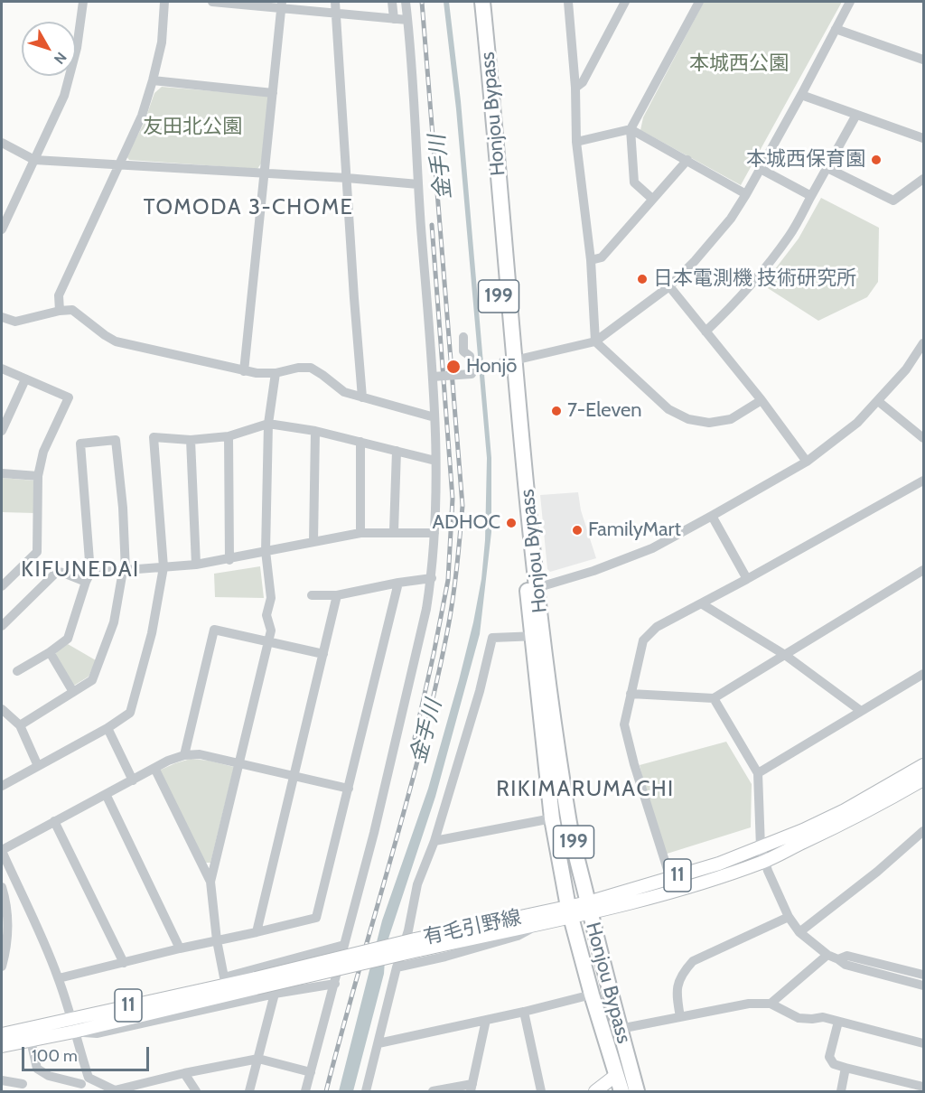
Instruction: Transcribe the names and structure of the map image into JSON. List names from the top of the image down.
{
  "streets": {
    "highway": ["Honjou Bypass", "199"],
    "main road": ["11", "有毛引野線"]
  },
  "crossings": [
    ["Honjou Bypass", "有毛引野線"]
  ],
  "districts": ["TOMODA 3-CHOME", "KIFUNEDAI", "RIKIMARUMACHI"],
  "water": ["金手川"],
  "parks": ["本城西公園", "友田北公園"],
  "places": [
    "本城西保育園",
    "日本電測機 技術研究所",
    "Honjō",
    "7-Eleven",
    "ADHOC",
    "FamilyMart"
  ],
  "scale_bar": "100 m",
  "north": "bottom right"
}
